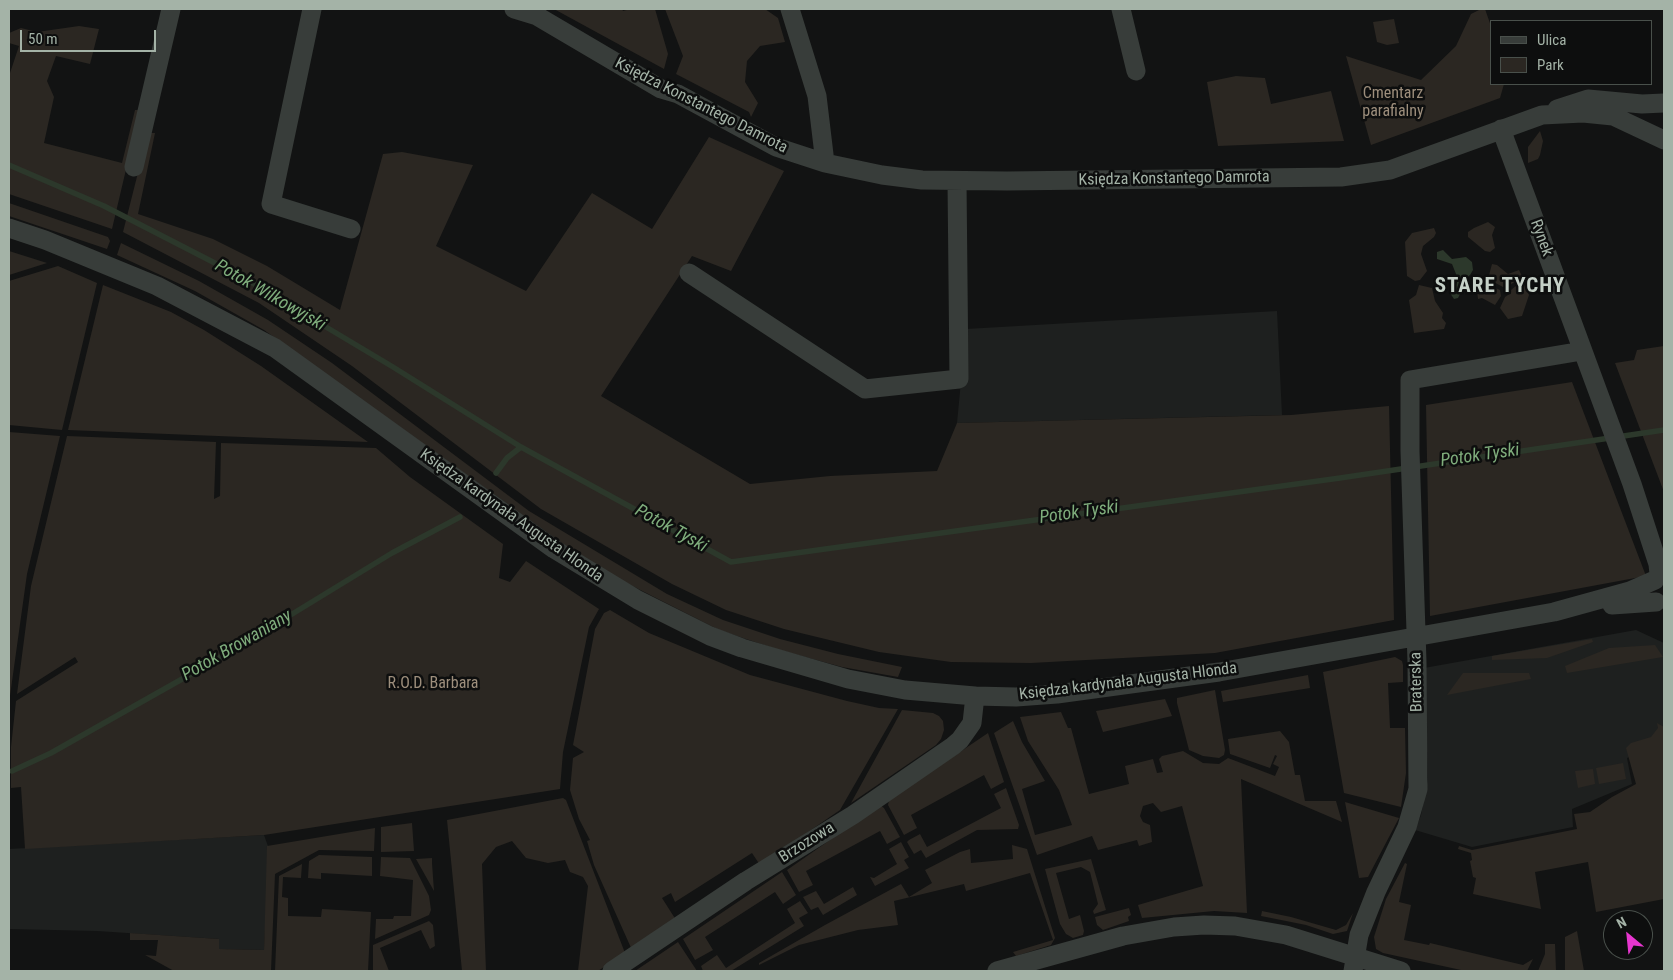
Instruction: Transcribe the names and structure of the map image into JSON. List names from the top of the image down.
{
  "streets": {
    "street": [
      "Księdza Konstantego Damrota",
      "Rynek",
      "Księdza kardynała Augusta Hlonda",
      "Braterska",
      "Brzozowa"
    ]
  },
  "crossings": [
    ["Księdza Konstantego Damrota", "Rynek"],
    ["Rynek", "Braterska"],
    ["Księdza kardynała Augusta Hlonda", "Braterska"],
    ["Księdza kardynała Augusta Hlonda", "Brzozowa"]
  ],
  "districts": ["STARE TYCHY"],
  "water": ["Potok Wilkowyjski", "Potok Tyski", "Potok Browaniany"],
  "parks": ["Cmentarz parafialny", "R.O.D. Barbara"],
  "legend": ["Ulica", "Park"],
  "scale_bar": "50 m",
  "north": "top left"
}
